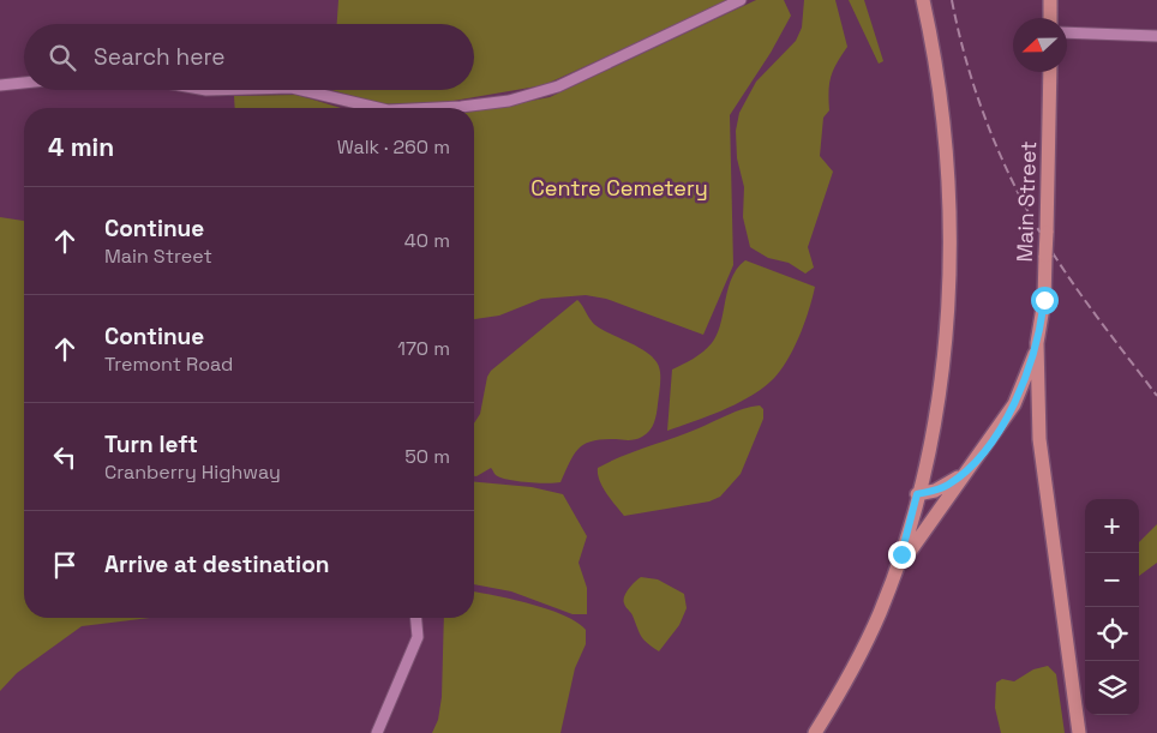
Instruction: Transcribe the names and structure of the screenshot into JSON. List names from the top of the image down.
{
  "streets": {
    "main road": ["Main Street"]
  },
  "parks": ["Centre Cemetery"],
  "north": "left",
  "page": {
    "search": "Search here",
    "heading": ["4 min", "Walk · 260 m"],
    "list": [
      ["Continue", "Main Street", "40 m"],
      ["Continue", "Tremont Road", "170 m"],
      ["Turn left", "Cranberry Highway", "50 m"],
      "Arrive at destination"
    ],
    "map_buttons": ["+", "−"]
  }
}
